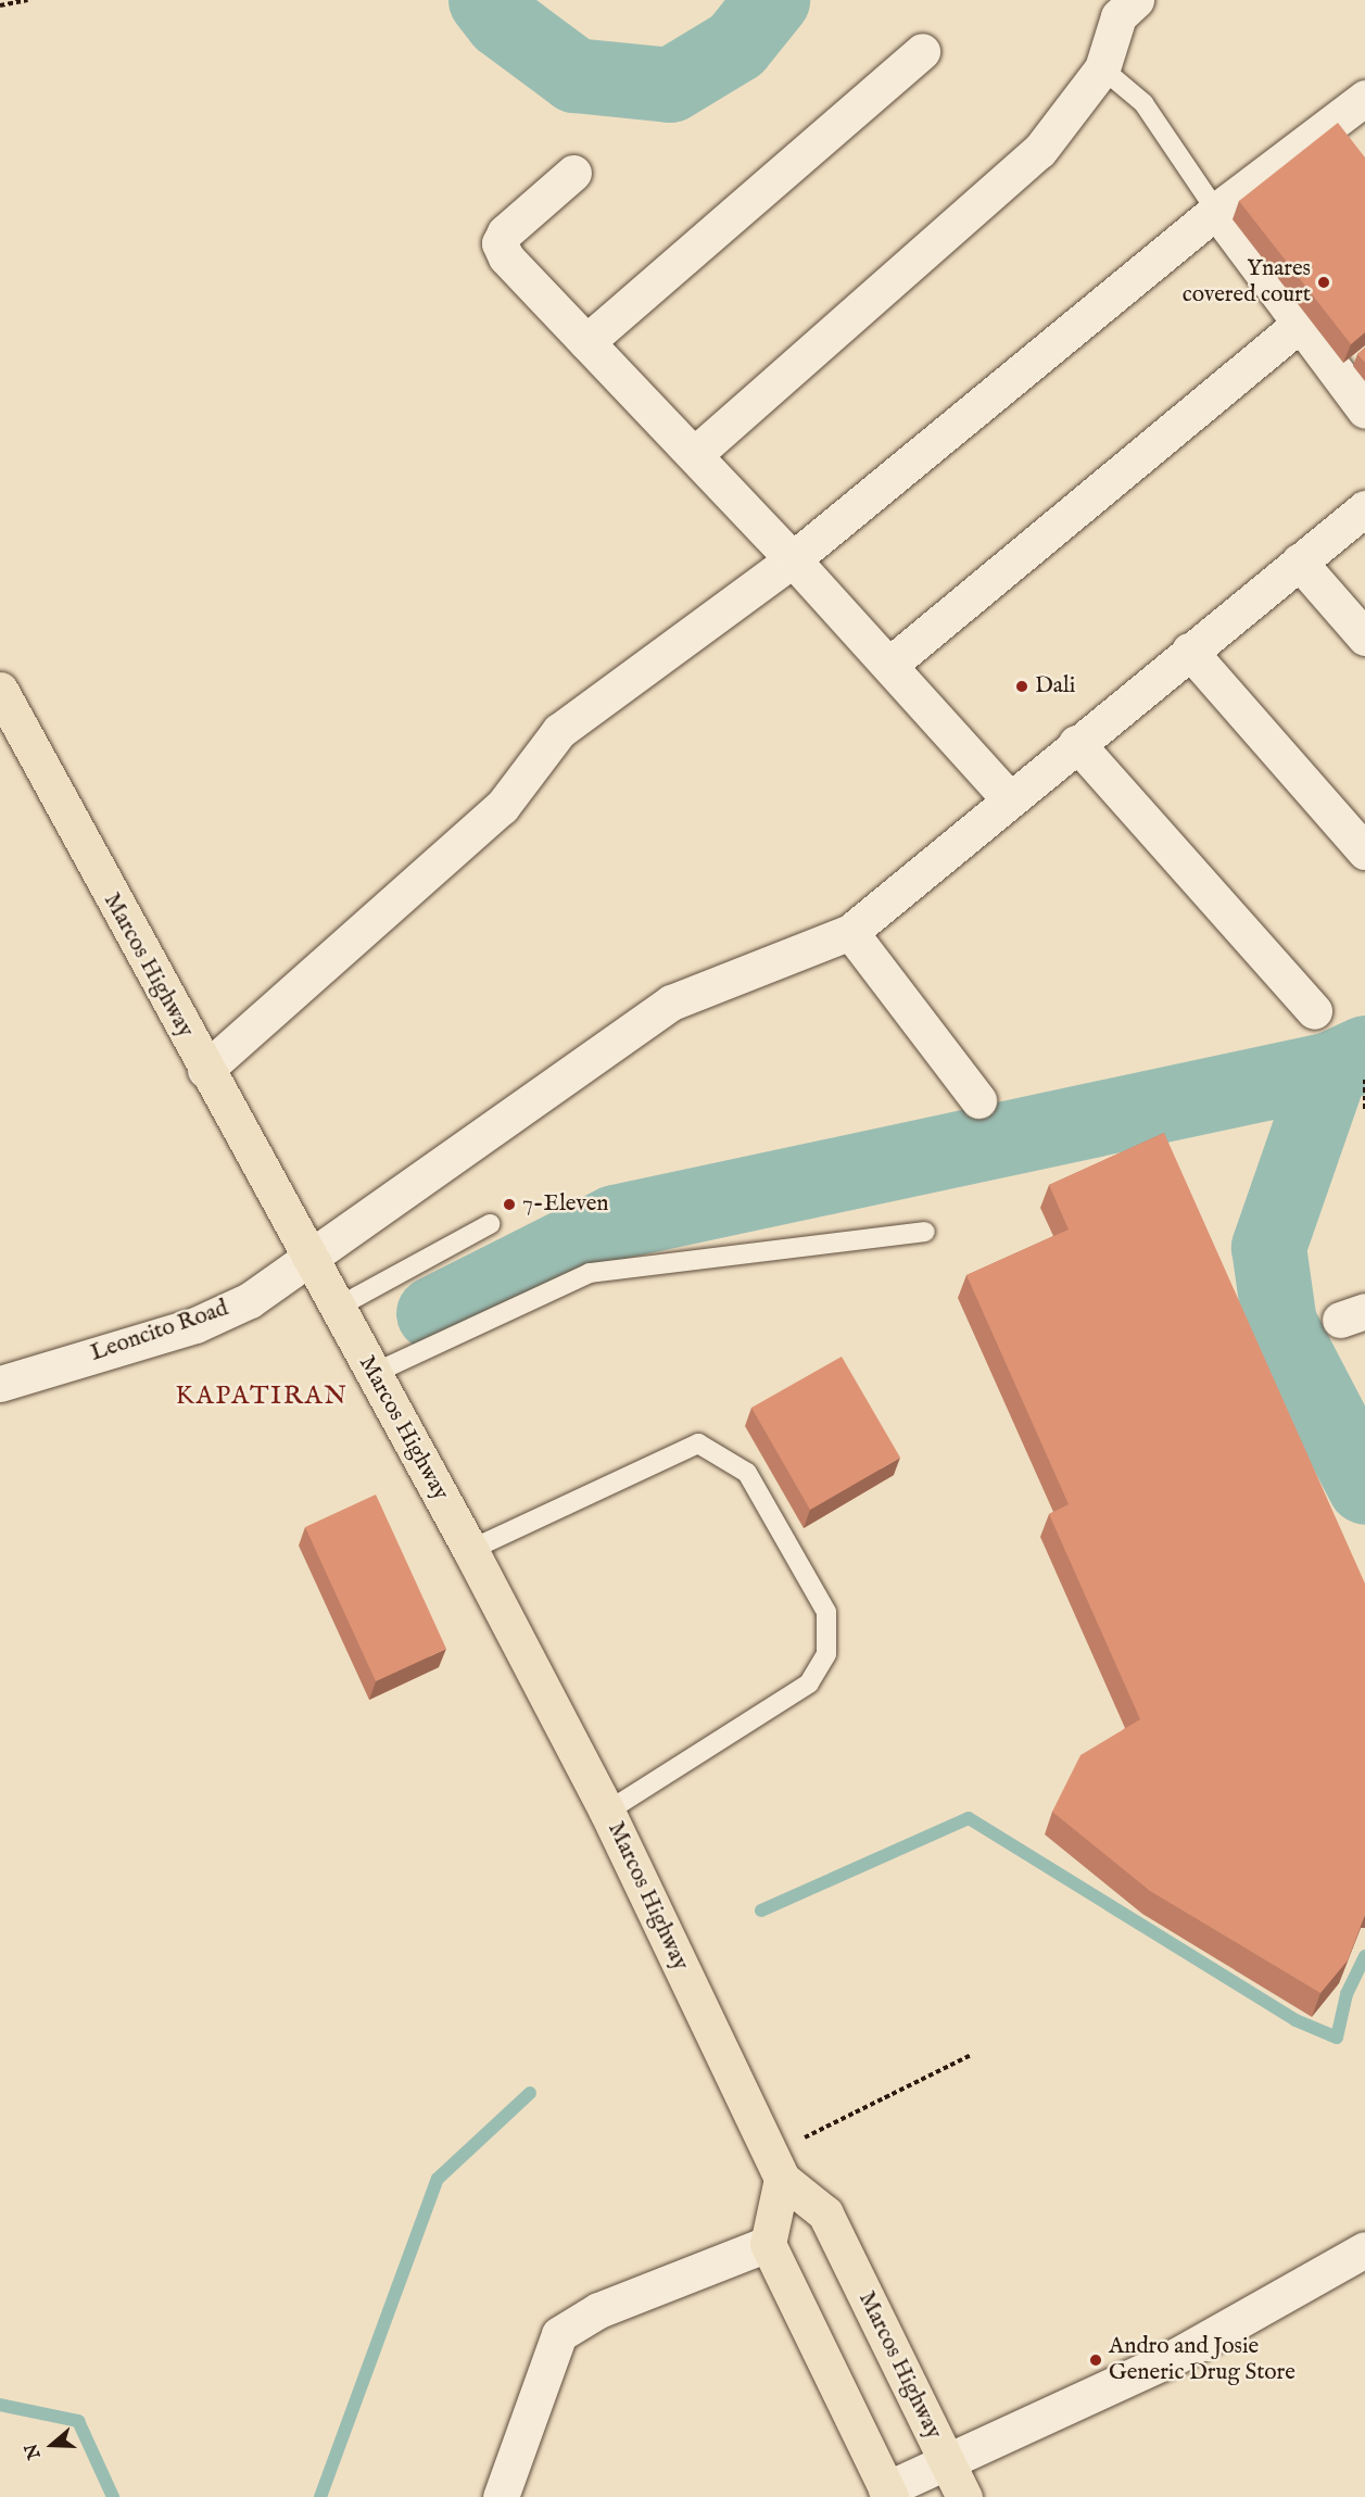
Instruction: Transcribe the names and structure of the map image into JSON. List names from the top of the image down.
{
  "streets": {
    "main road": ["Marcos Highway"],
    "street": ["Leoncito Road"]
  },
  "crossings": [
    ["Marcos Highway", "Leoncito Road"]
  ],
  "districts": ["KAPATIRAN"],
  "places": [
    "Ynares covered court",
    "Dali",
    "7-Eleven",
    "Andro and Josie Generic Drug Store"
  ],
  "north": "left"
}
